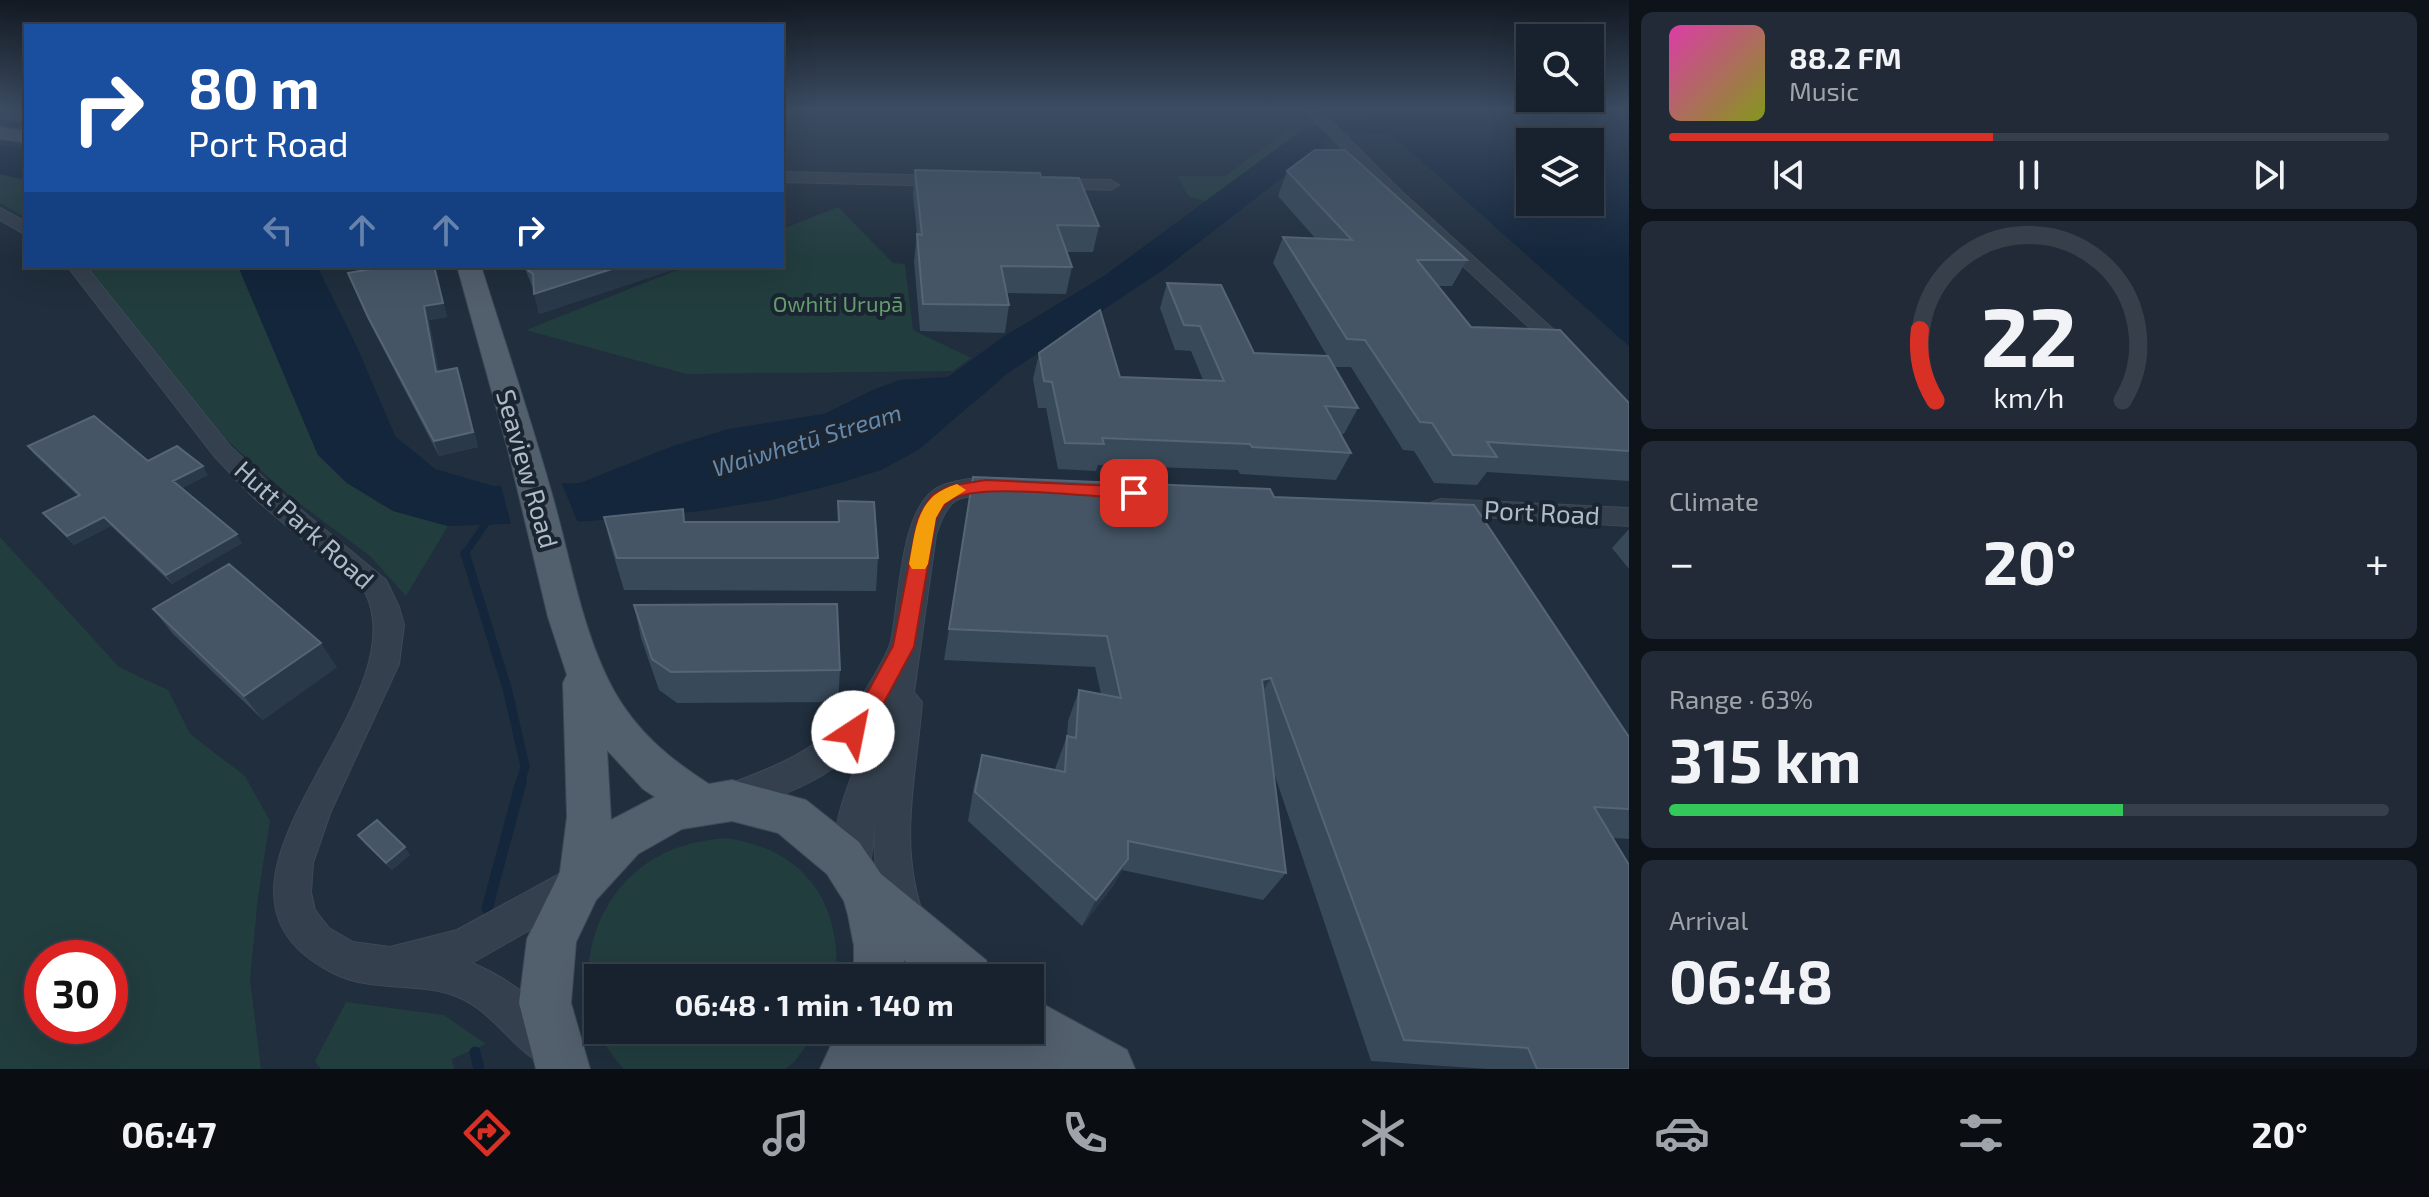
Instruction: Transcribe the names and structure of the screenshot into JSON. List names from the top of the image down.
{
  "streets": {
    "main road": ["Seaview Road"],
    "street": ["Port Road", "Hutt Park Road"]
  },
  "crossings": [
    ["Seaview Road", "Hutt Park Road"]
  ],
  "water": ["Waiwhetū Stream"],
  "parks": ["Owhiti Urupā"],
  "page": {
    "turn": ["80 m", "Port Road"],
    "song": ["88.2 FM", "Music"],
    "tile": [
      "Climate",
      ["Range · 63%", "315 km"],
      ["Arrival", "06:48"]
    ],
    "heat": ["−", "20°", "+"],
    "limit": "30",
    "trip": "06:48 · 1 min · 140 m",
    "tabs": ["06:47", "20°"],
    "gauge": ["22", "km/h"]
  }
}
